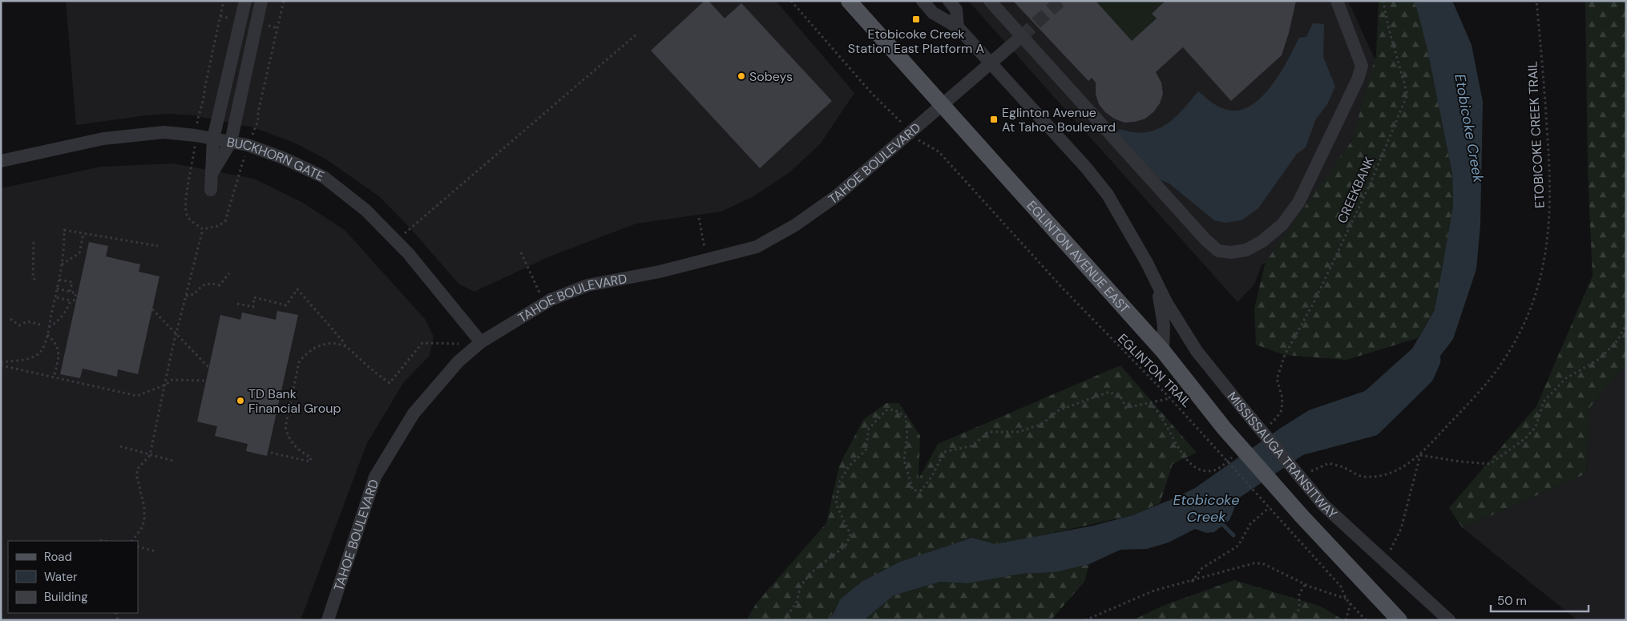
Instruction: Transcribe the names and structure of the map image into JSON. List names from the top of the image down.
{
  "streets": {
    "main road": ["EGLINTON AVENUE EAST"],
    "street": ["BUCKHORN GATE", "TAHOE BOULEVARD", "MISSISSAUGA TRANSITWAY"],
    "path": ["ETOBICOKE CREEK TRAIL", "CREEKBANK", "EGLINTON TRAIL"]
  },
  "crossings": [
    ["BUCKHORN GATE", "TAHOE BOULEVARD"],
    ["TAHOE BOULEVARD", "EGLINTON AVENUE EAST"],
    ["EGLINTON AVENUE EAST", "MISSISSAUGA TRANSITWAY"]
  ],
  "water": ["Etobicoke Creek"],
  "places": {
    "transit": ["Etobicoke Creek Station East Platform A", "Eglinton Avenue At Tahoe Boulevard"],
    "other": ["Sobeys", "TD Bank Financial Group"]
  },
  "legend": ["Road", "Water", "Building"],
  "scale_bar": "50 m"
}
